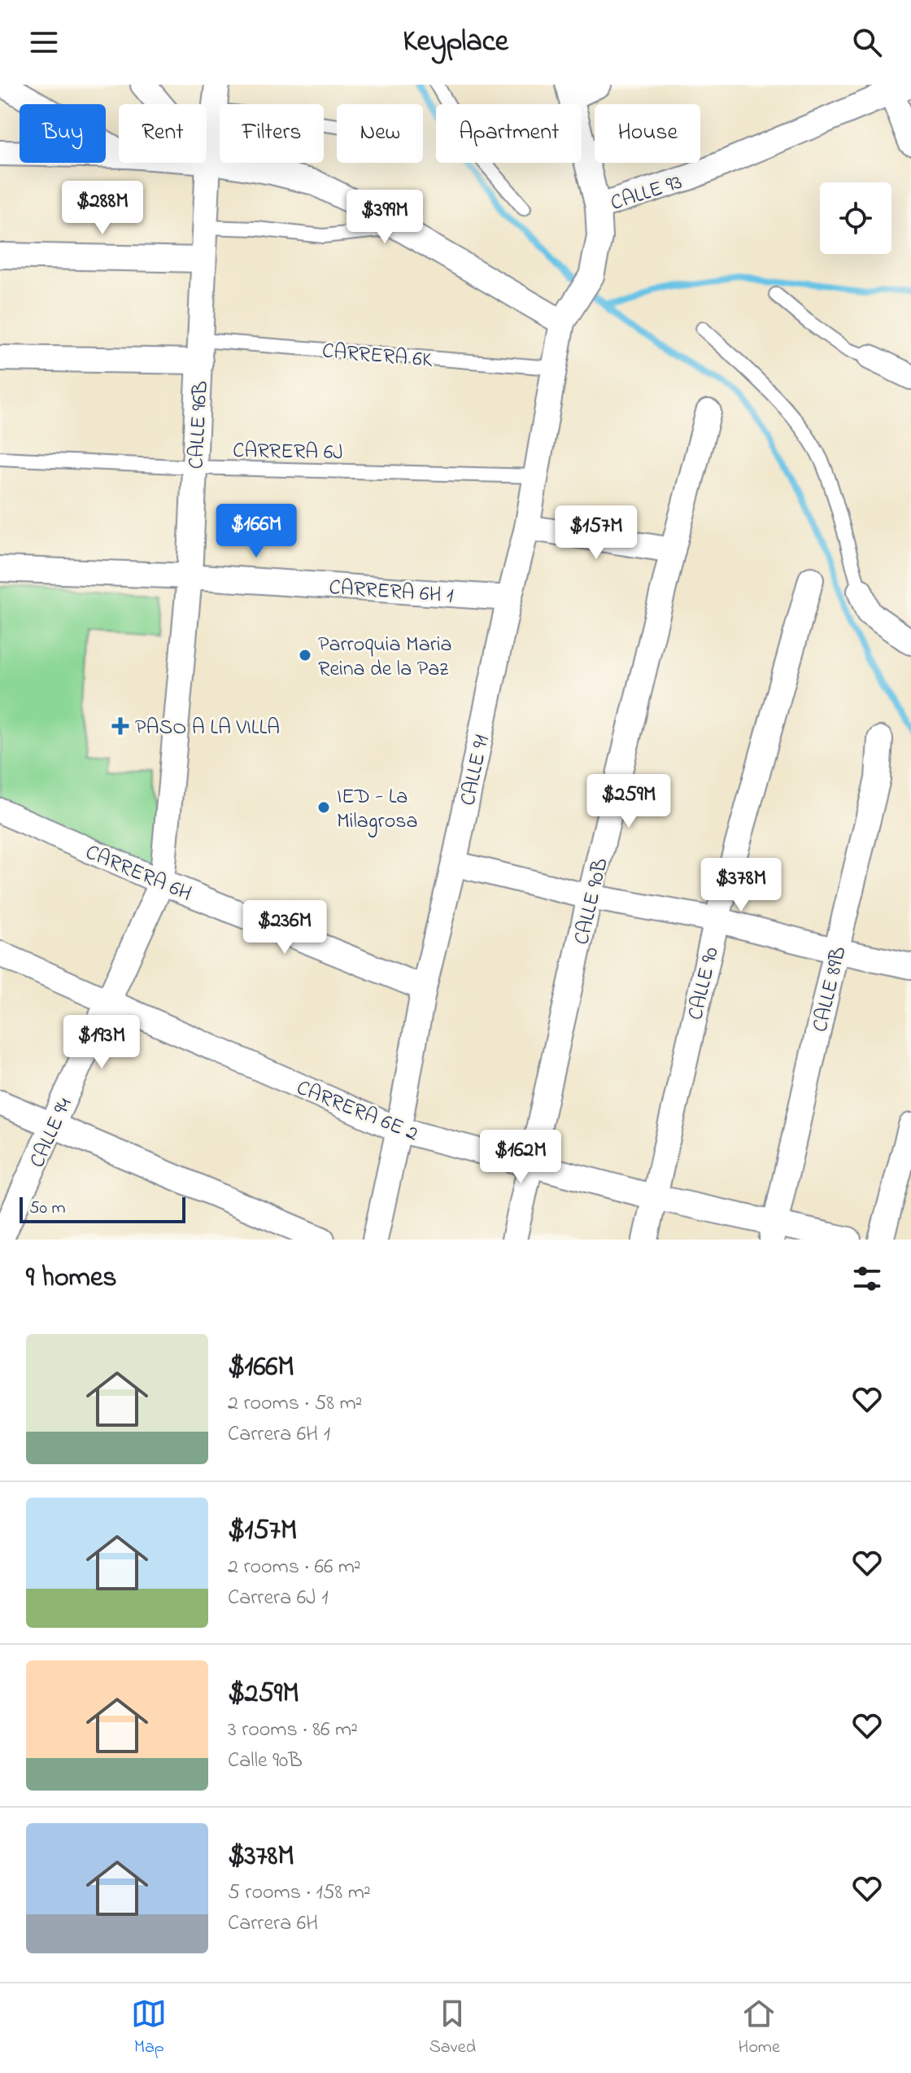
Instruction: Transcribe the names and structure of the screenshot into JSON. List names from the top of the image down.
{
  "streets": {
    "street": [
      "CALLE 93",
      "CARRERA 6K",
      "CALLE 96B",
      "CARRERA 6H 1",
      "CALLE 91",
      "CARRERA 6H",
      "CALLE 90B",
      "CALLE 90",
      "CALLE 89B",
      "CARRERA 6E 2",
      "CALLE 94"
    ],
    "lane": ["CARRERA 6J"]
  },
  "crossings": [
    ["CARRERA 6K", "CALLE 96B"],
    ["CARRERA 6K", "CALLE 91"],
    ["CALLE 96B", "CARRERA 6J"],
    ["CALLE 96B", "CARRERA 6H 1"],
    ["CALLE 96B", "CARRERA 6H"],
    ["CALLE 96B", "CALLE 94"],
    ["CARRERA 6J", "CALLE 91"],
    ["CARRERA 6H 1", "CALLE 91"],
    ["CALLE 91", "CARRERA 6H"],
    ["CALLE 91", "CARRERA 6E 2"],
    ["CARRERA 6H", "CALLE 94"],
    ["CALLE 90B", "CARRERA 6E 2"],
    ["CALLE 90", "CARRERA 6E 2"],
    ["CALLE 89B", "CARRERA 6E 2"],
    ["CARRERA 6E 2", "CALLE 94"]
  ],
  "places": {
    "other": ["Parroquia Maria Reina de la Paz", "IED - La Milagrosa"],
    "health": ["PASO A LA VILLA"]
  },
  "scale_bar": "50 m",
  "page": {
    "header": "Keyplace",
    "chip": [
      "Buy",
      "Rent",
      "Filters",
      "New",
      "Apartment",
      "House"
    ],
    "price": [
      "$288M",
      "$399M",
      "$166M",
      "$157M",
      "$259M",
      "$378M",
      "$236M",
      "$193M",
      "$162M"
    ],
    "scale": "50 m",
    "heading": "9 homes",
    "list": [
      {
        "name": "$166M",
        "note": "2 rooms · 58 m² · Carrera 6H 1"
      },
      {
        "name": "$157M",
        "note": "2 rooms · 66 m² · Carrera 6J 1"
      },
      {
        "name": "$259M",
        "note": "3 rooms · 86 m² · Calle 90B"
      },
      {
        "name": "$378M",
        "note": "5 rooms · 158 m² · Carrera 6H"
      }
    ],
    "tabs": ["Map", "Saved", "Home"]
  }
}
